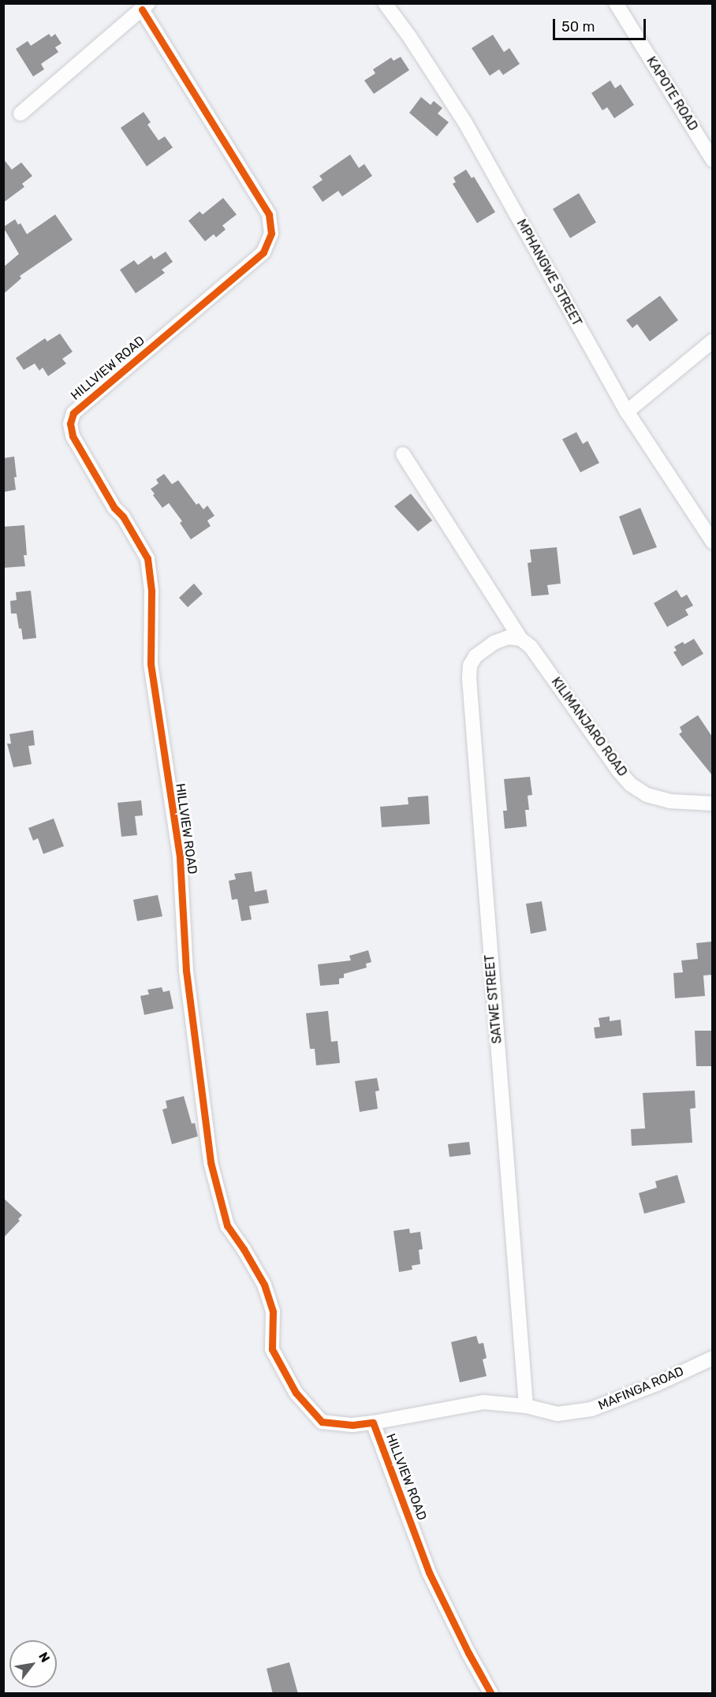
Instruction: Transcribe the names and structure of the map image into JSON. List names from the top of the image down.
{
  "streets": {
    "street": [
      "KAPOTE ROAD",
      "MPHANGWE STREET",
      "HILLVIEW ROAD",
      "KILIMANJARO ROAD",
      "SATWE STREET",
      "MAFINGA ROAD"
    ]
  },
  "crossings": [
    ["HILLVIEW ROAD", "MAFINGA ROAD"],
    ["KILIMANJARO ROAD", "SATWE STREET"],
    ["SATWE STREET", "MAFINGA ROAD"]
  ],
  "scale_bar": "50 m",
  "north": "top right"
}
